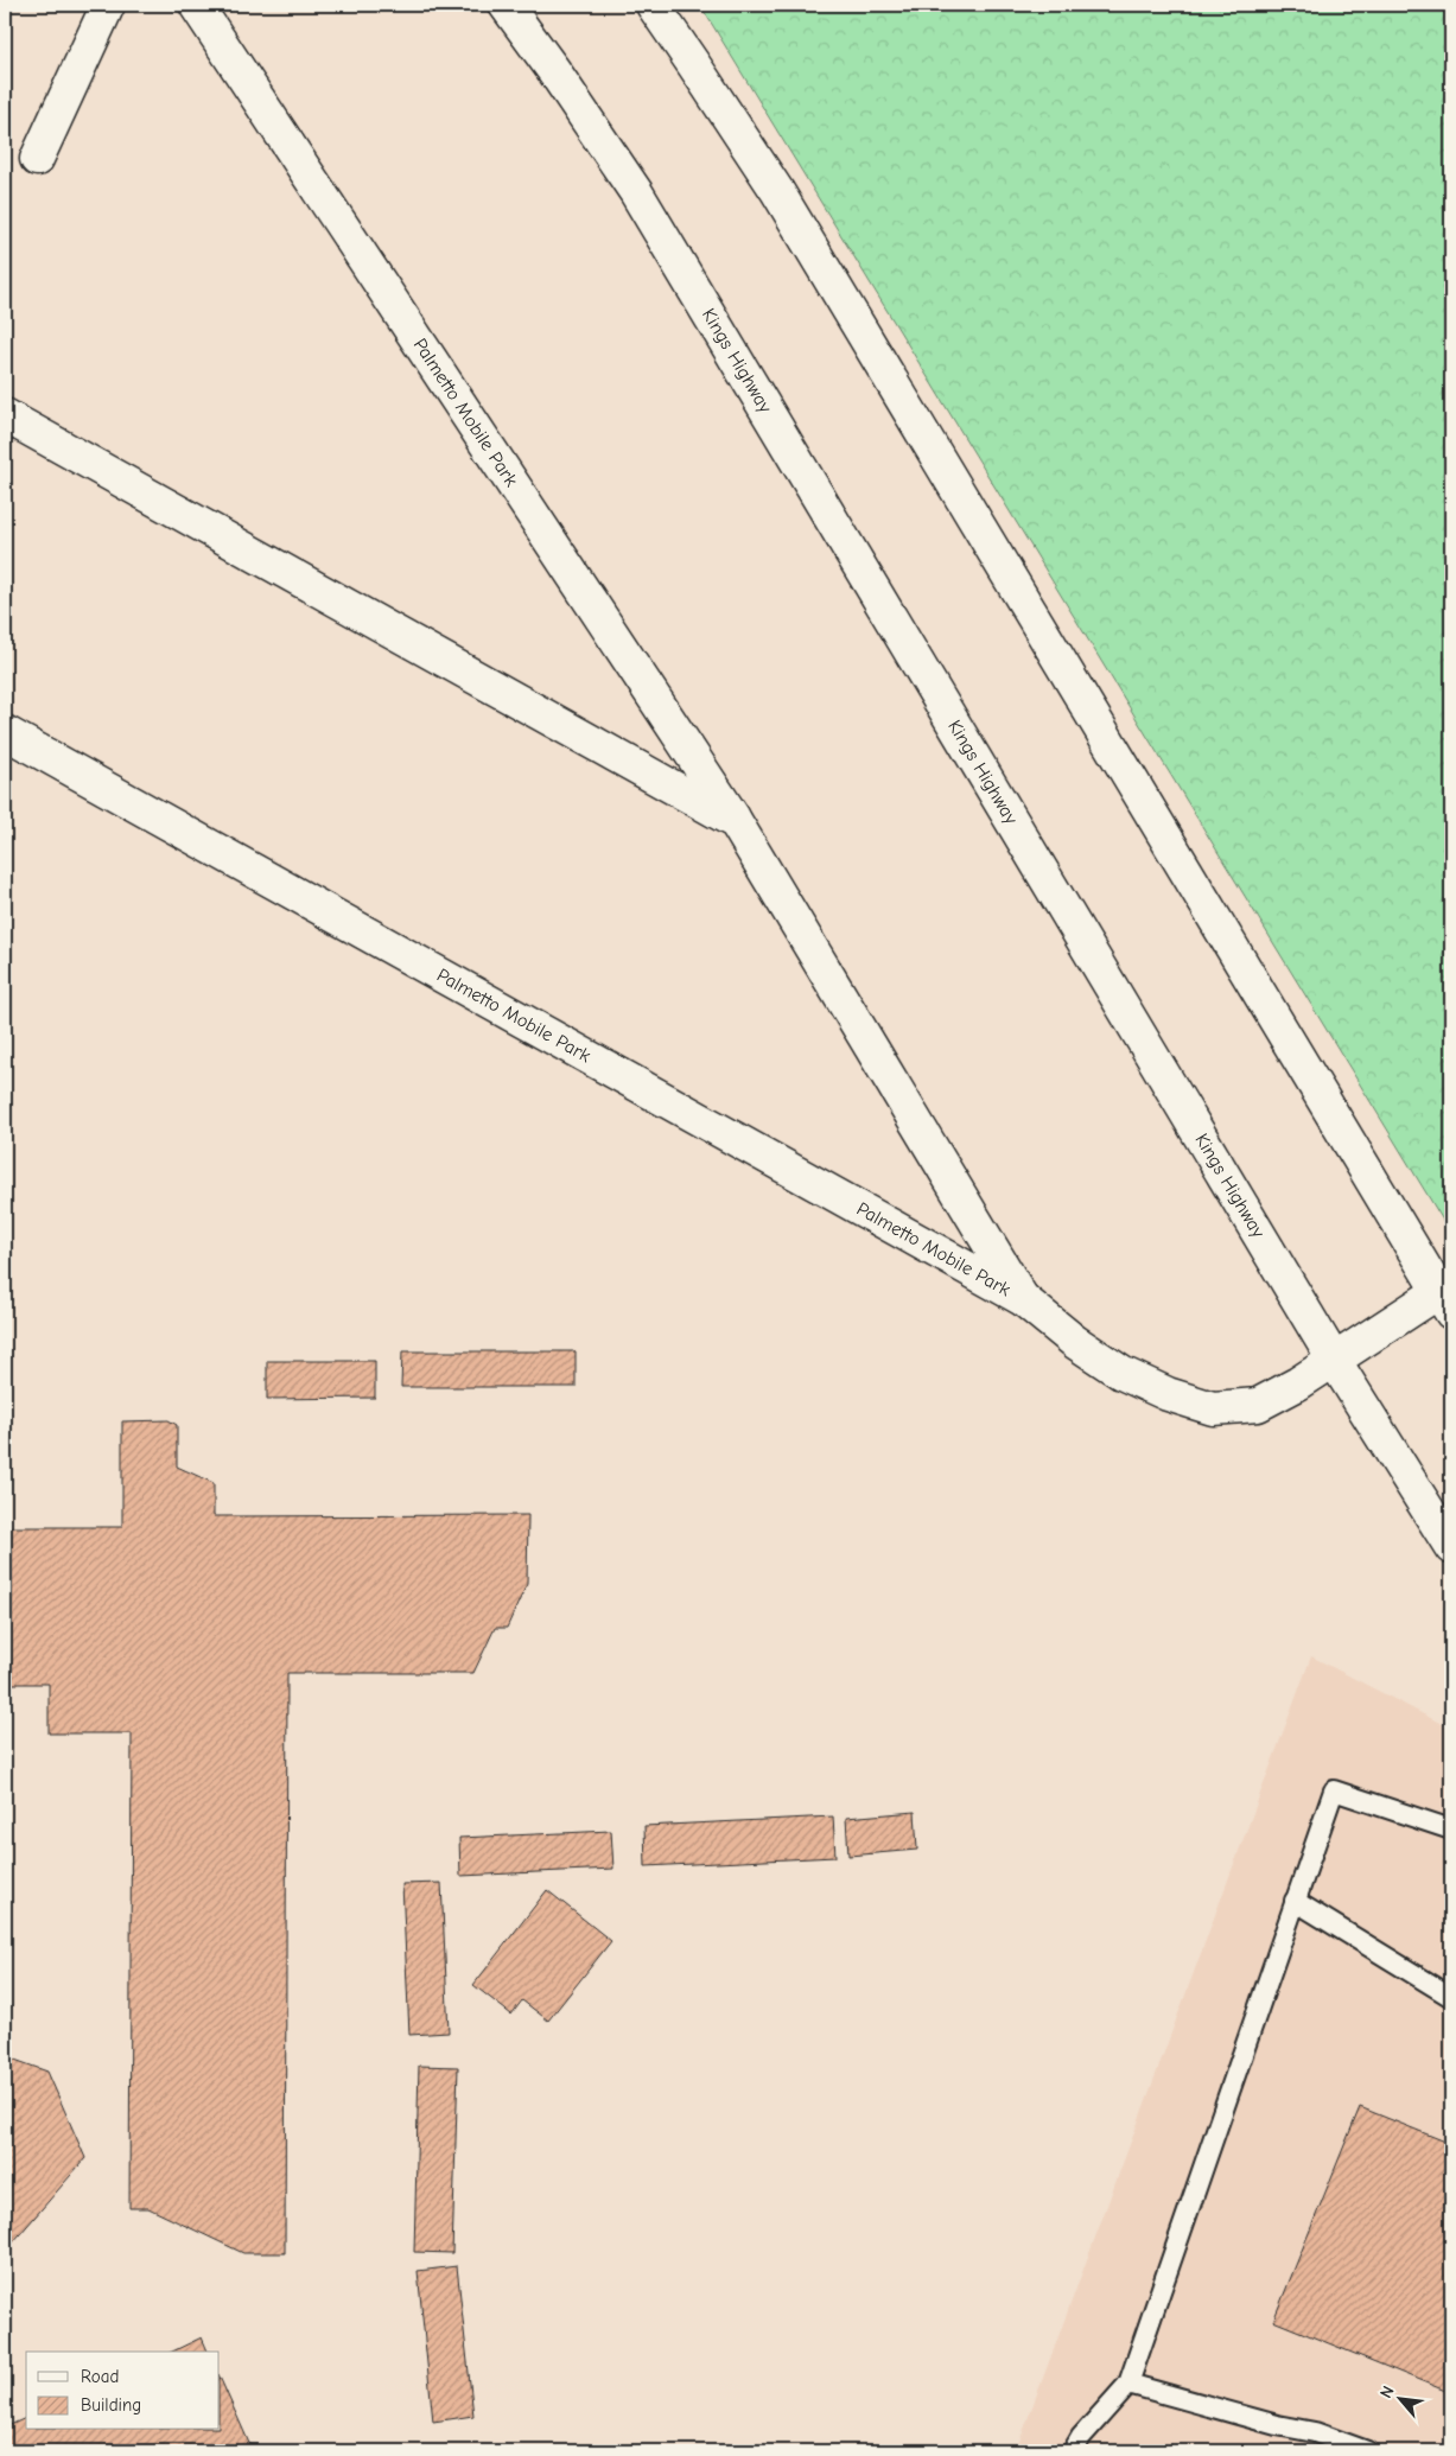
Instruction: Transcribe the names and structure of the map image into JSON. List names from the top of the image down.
{
  "streets": {
    "street": ["Kings Highway", "Palmetto Mobile Park"]
  },
  "crossings": [
    ["Kings Highway", "Palmetto Mobile Park"]
  ],
  "legend": ["Road", "Building"],
  "north": "top left"
}
